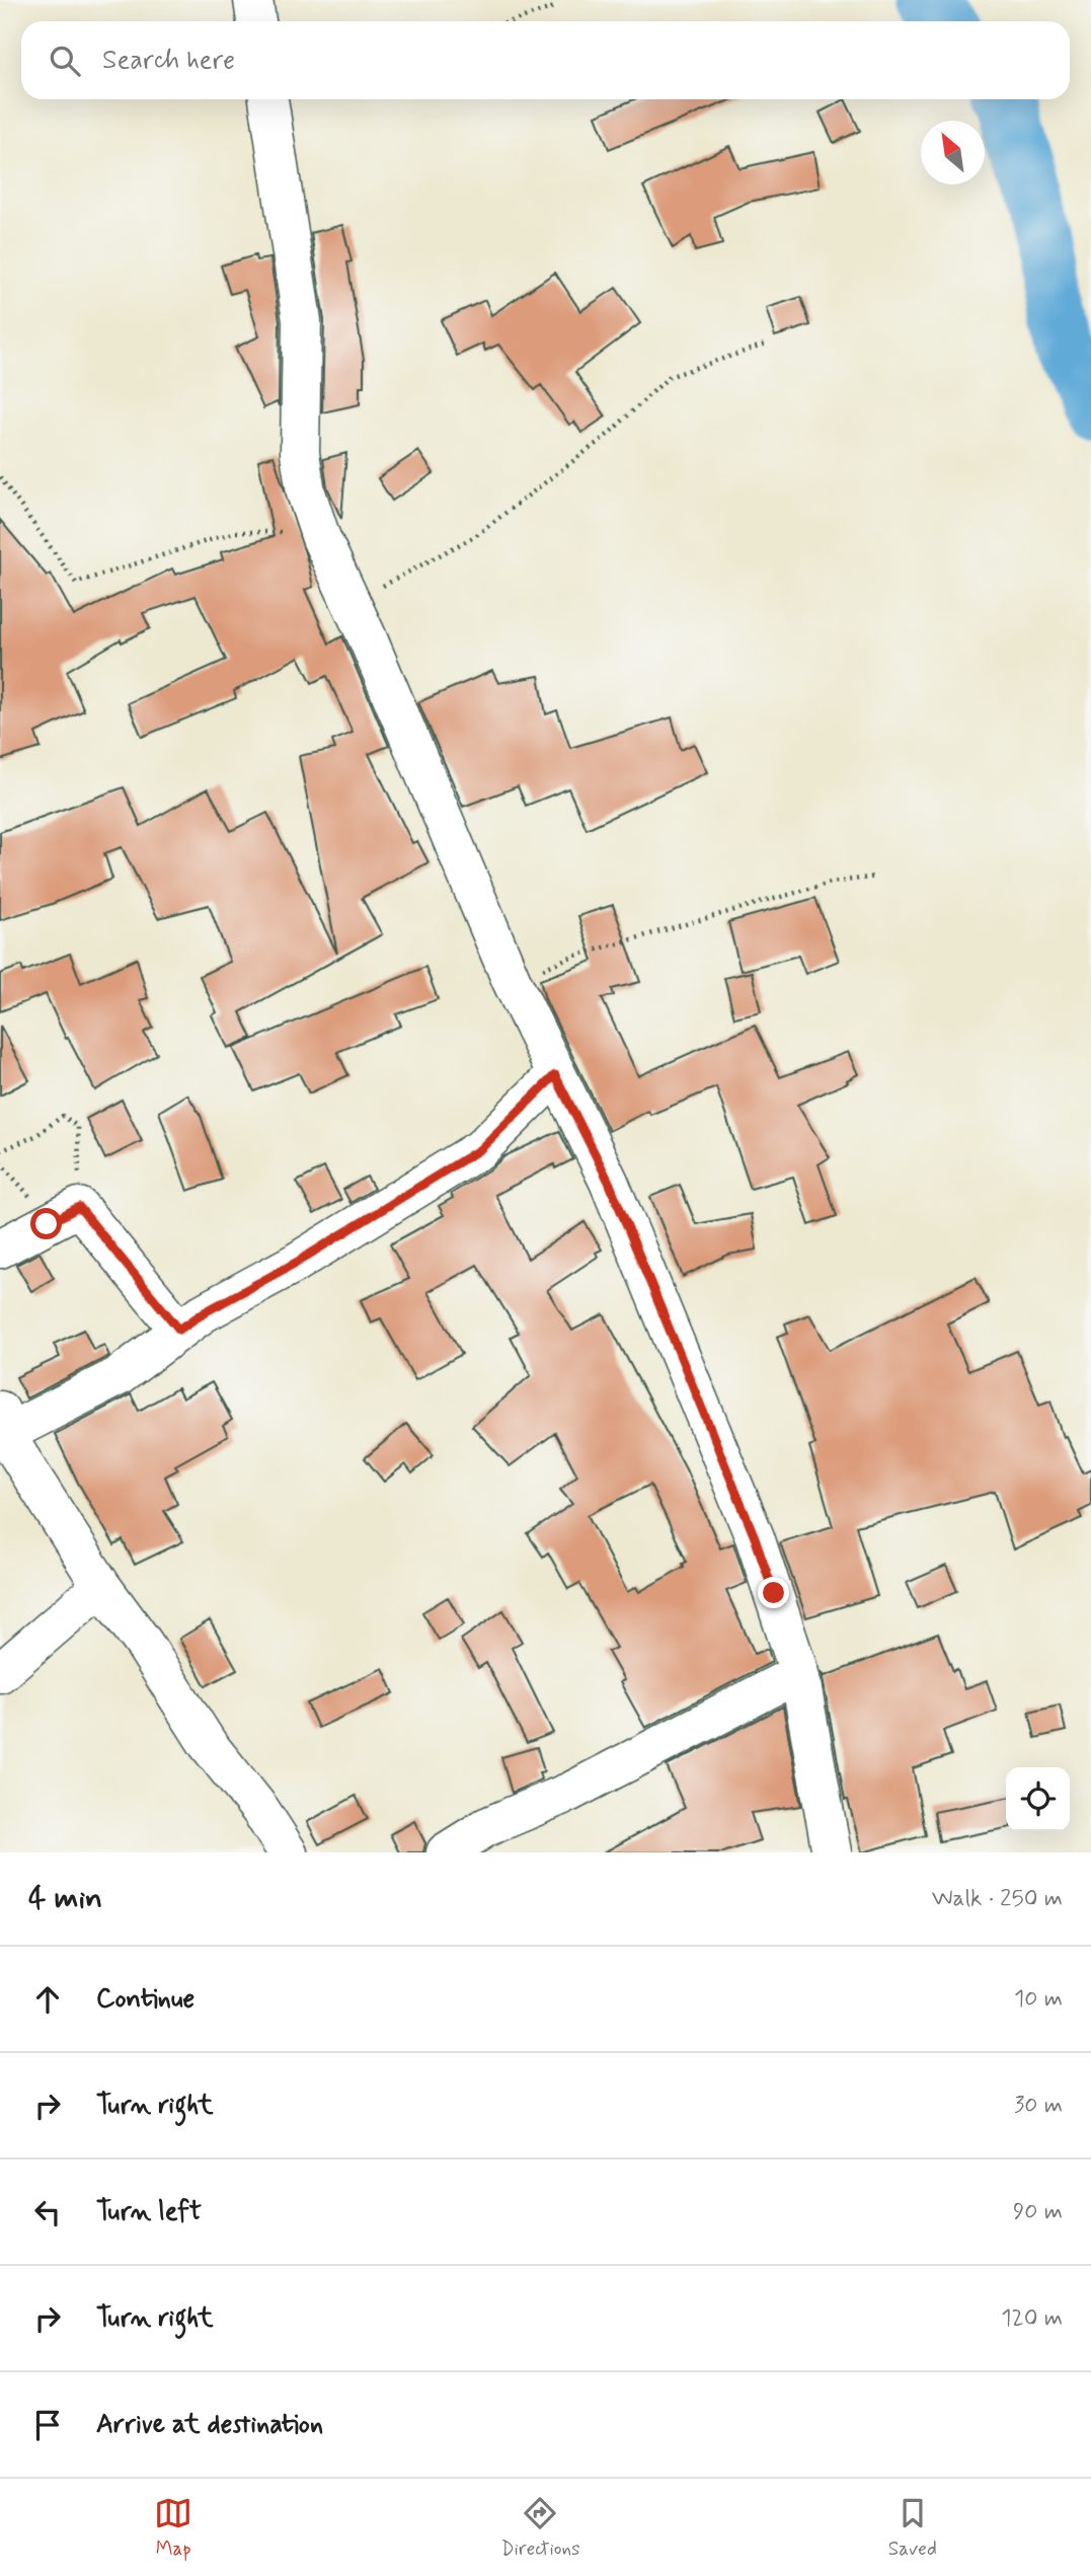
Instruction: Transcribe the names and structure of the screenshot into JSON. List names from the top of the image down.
{
  "north": "top left",
  "page": {
    "search": "Search here",
    "heading": ["4 min", "Walk · 250 m"],
    "list": [
      ["Continue", "10 m"],
      ["Turn right", "30 m"],
      ["Turn left", "90 m"],
      ["Turn right", "120 m"],
      "Arrive at destination"
    ],
    "nav": ["Map", "Directions", "Saved"]
  }
}
